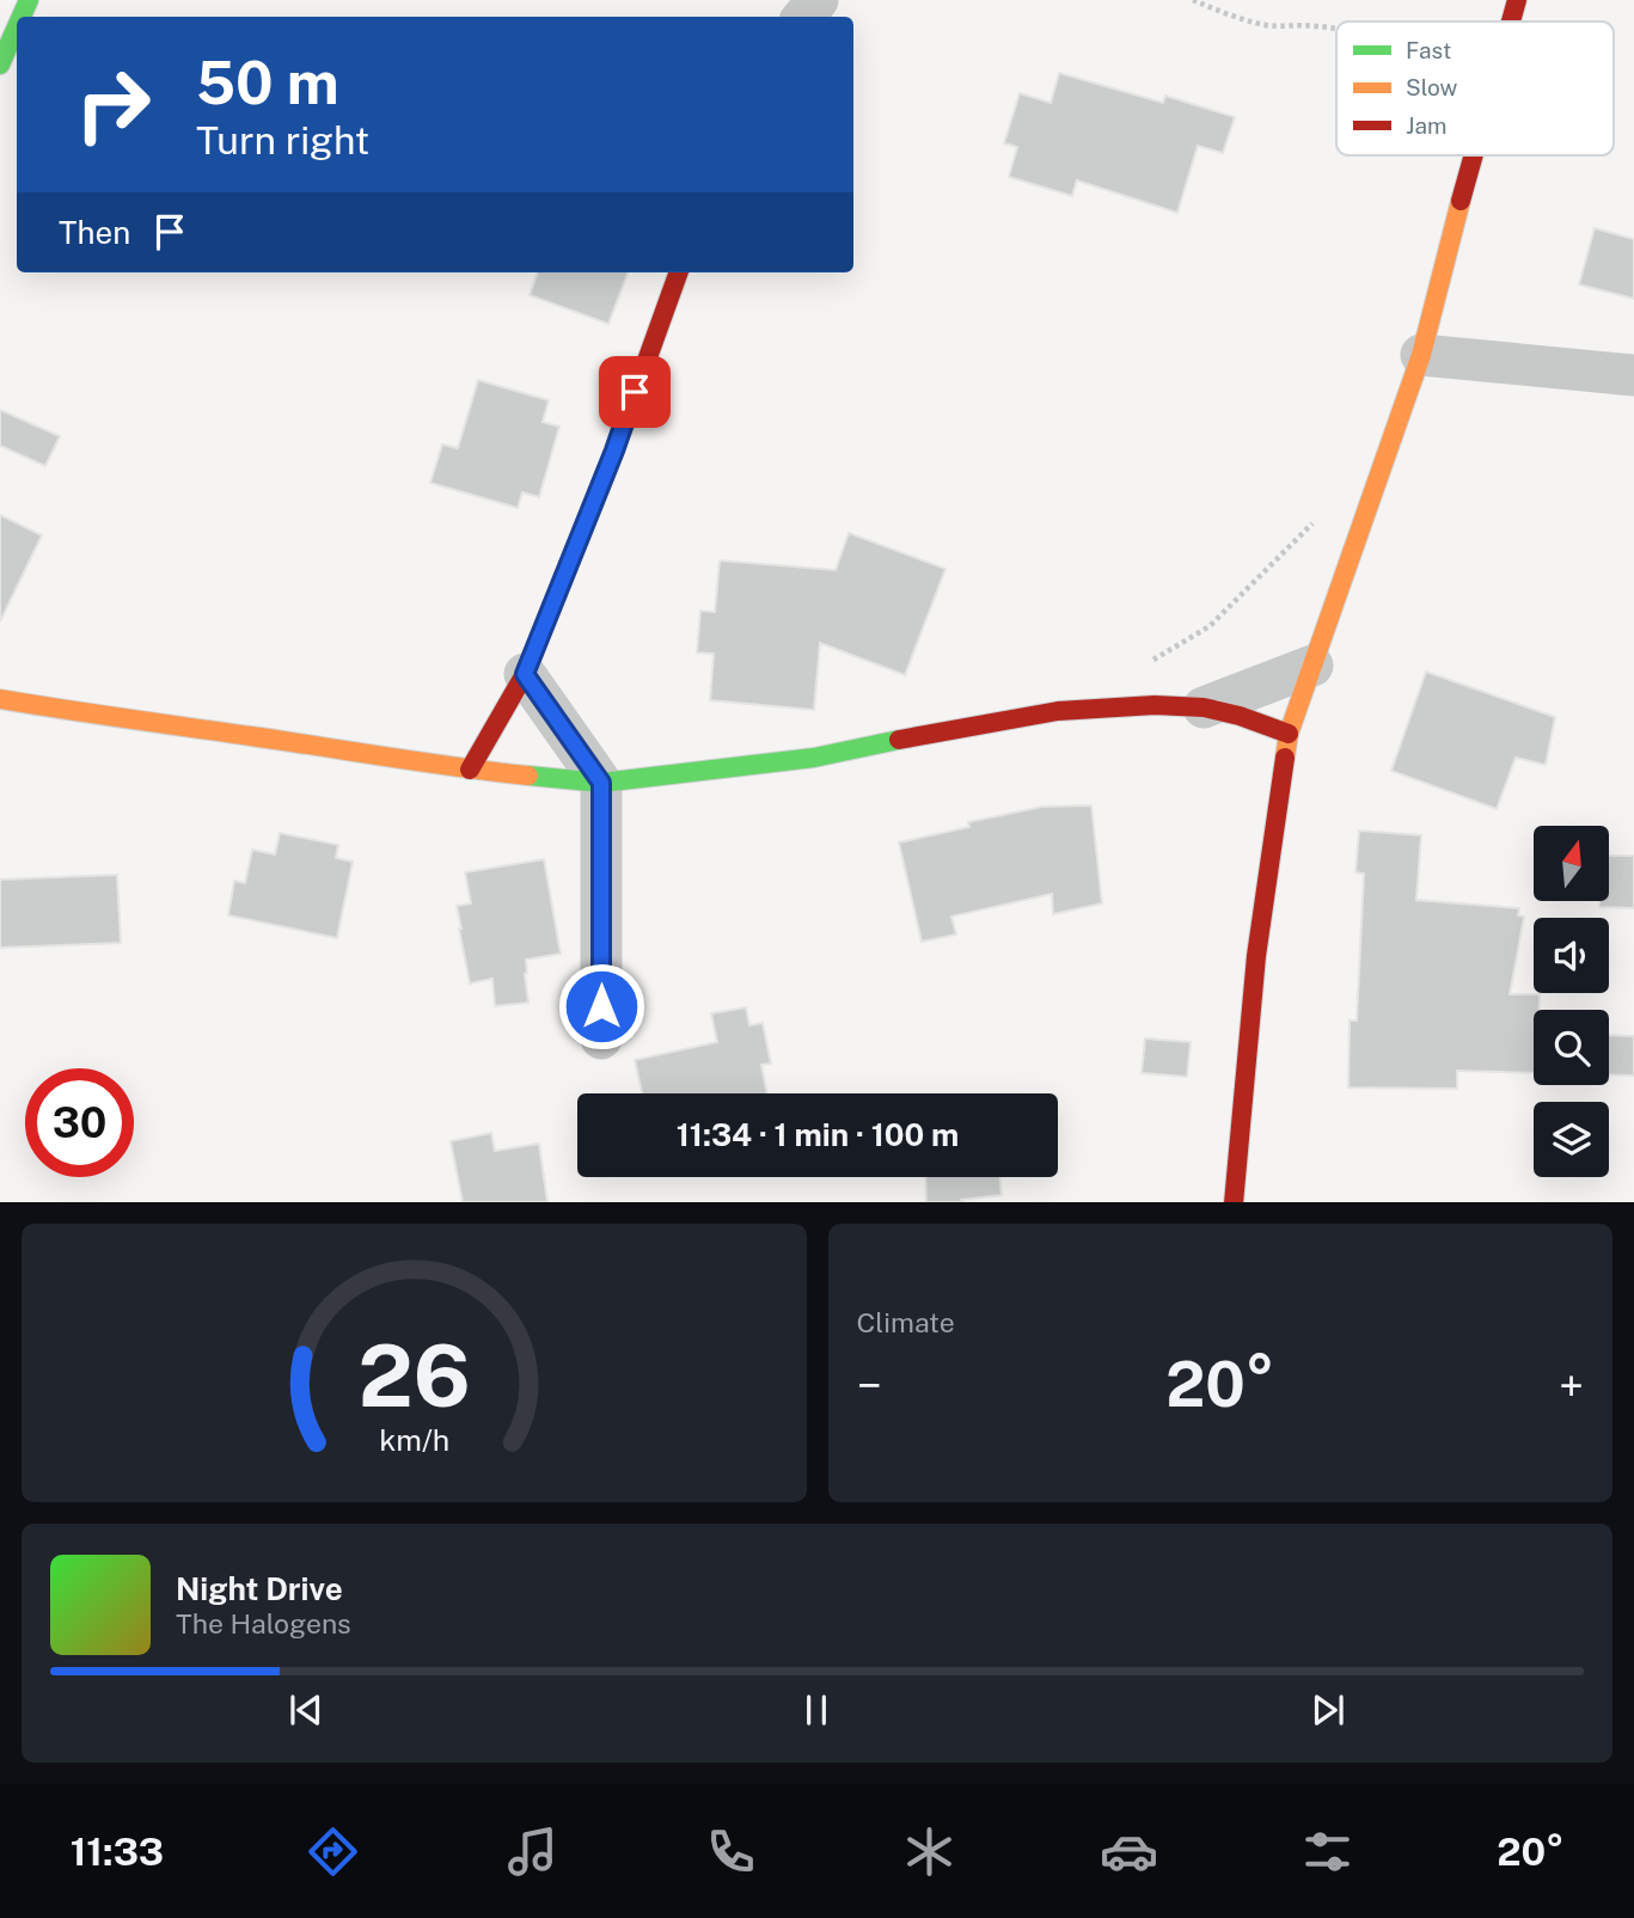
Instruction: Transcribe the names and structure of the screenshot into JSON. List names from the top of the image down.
{
  "legend": ["Fast", "Slow", "Jam"],
  "north": "top",
  "page": {
    "turn": ["50 m", "Turn right"],
    "then": "Then",
    "limit": "30",
    "trip": "11:34 · 1 min · 100 m",
    "tile": "Climate",
    "heat": ["−", "20°", "+"],
    "song": ["Night Drive", "The Halogens"],
    "tabs": ["11:33", "20°"],
    "gauge": ["26", "km/h"]
  }
}
